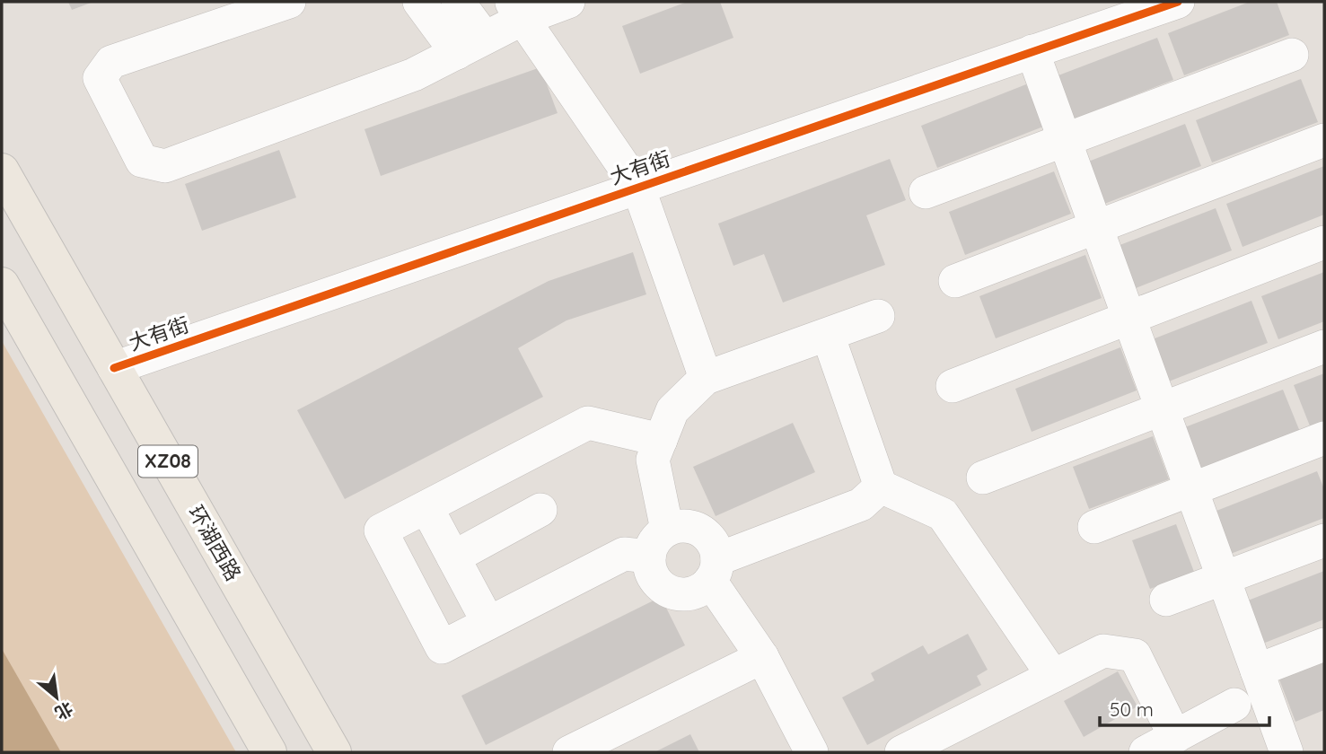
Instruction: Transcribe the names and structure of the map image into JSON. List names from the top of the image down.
{
  "streets": {
    "main road": ["XZ08", "环湖西路"],
    "street": ["大有街"]
  },
  "crossings": [
    ["大有街", "环湖西路"]
  ],
  "scale_bar": "50 m",
  "north": "bottom right"
}
